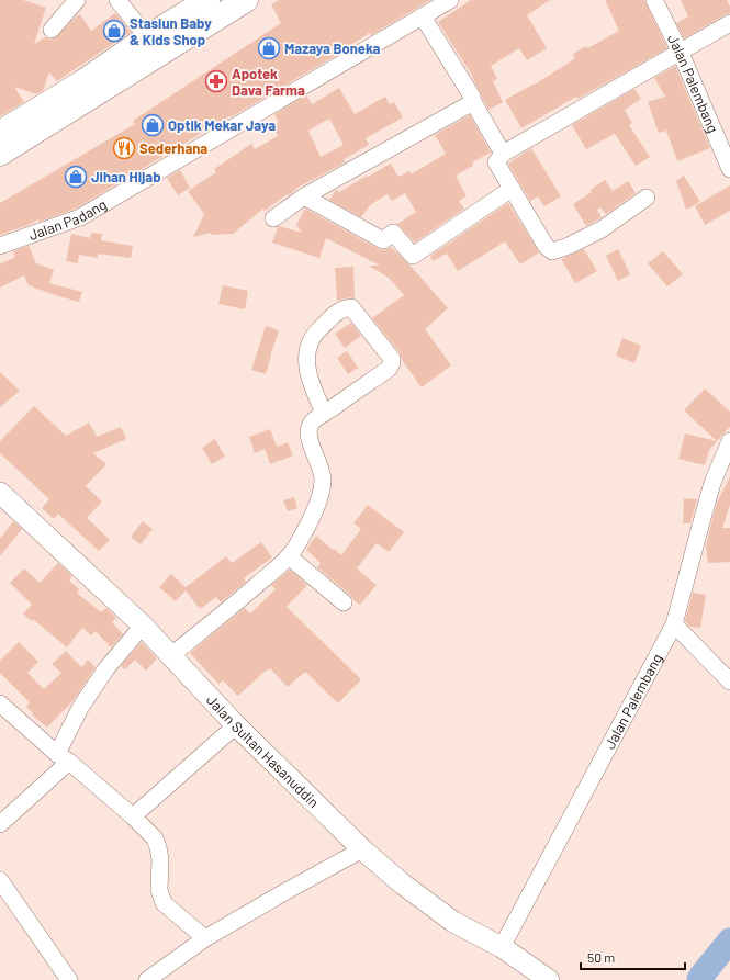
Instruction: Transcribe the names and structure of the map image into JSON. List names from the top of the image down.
{
  "streets": {
    "street": ["Jalan Palembang", "Jalan Padang", "Jalan Sultan Hasanuddin"]
  },
  "crossings": [
    ["Jalan Palembang", "Jalan Sultan Hasanuddin"]
  ],
  "places": {
    "shop": [
      "Stasiun Baby & Kids Shop",
      "Mazaya Boneka",
      "Optik Mekar Jaya",
      "Jihan Hijab"
    ],
    "pharmacy": ["Apotek Dava Farma"],
    "restaurant": ["Sederhana"]
  },
  "scale_bar": "50 m"
}
